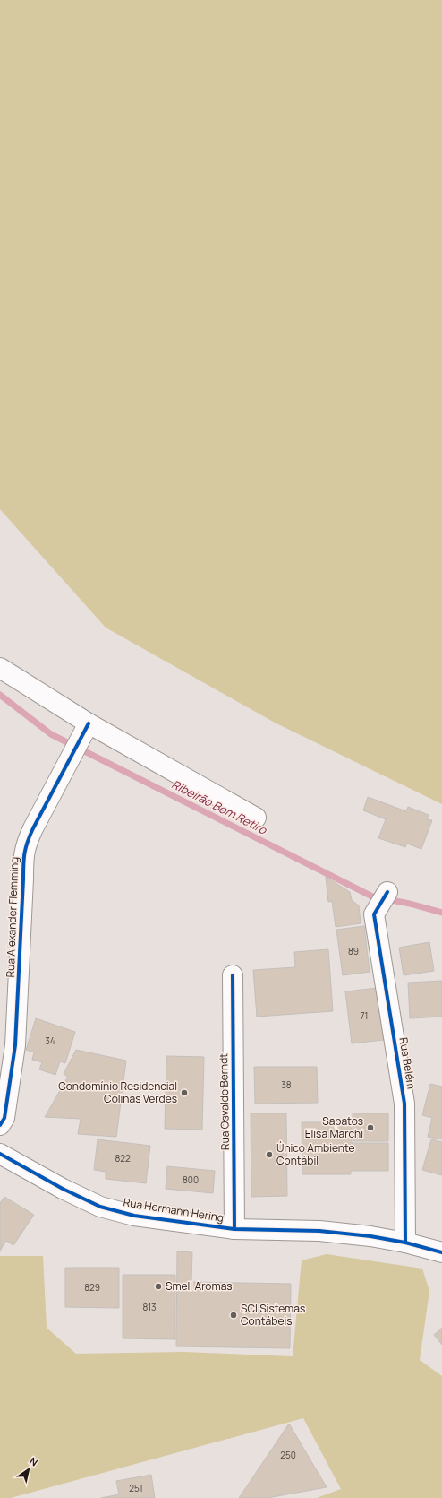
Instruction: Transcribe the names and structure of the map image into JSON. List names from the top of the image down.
{
  "streets": {
    "street": [
      "Rua Alexander Flemming",
      "Rua Belém",
      "Rua Osvaldo Berndt",
      "Rua Hermann Hering"
    ]
  },
  "crossings": [
    ["Rua Belém", "Rua Hermann Hering"],
    ["Rua Osvaldo Berndt", "Rua Hermann Hering"]
  ],
  "water": ["Ribeirão Bom Retiro"],
  "places": [
    "Condomínio Residencial Colinas Verdes",
    "Sapatos Elisa Marchi",
    "Único Ambiente Contábil",
    "Smell Aromas",
    "SCI Sistemas Contábeis"
  ],
  "house_numbers": [
    "89",
    "71",
    "34",
    "38",
    "822",
    "800",
    "829",
    "813",
    "250",
    "251"
  ],
  "north": "top right"
}
